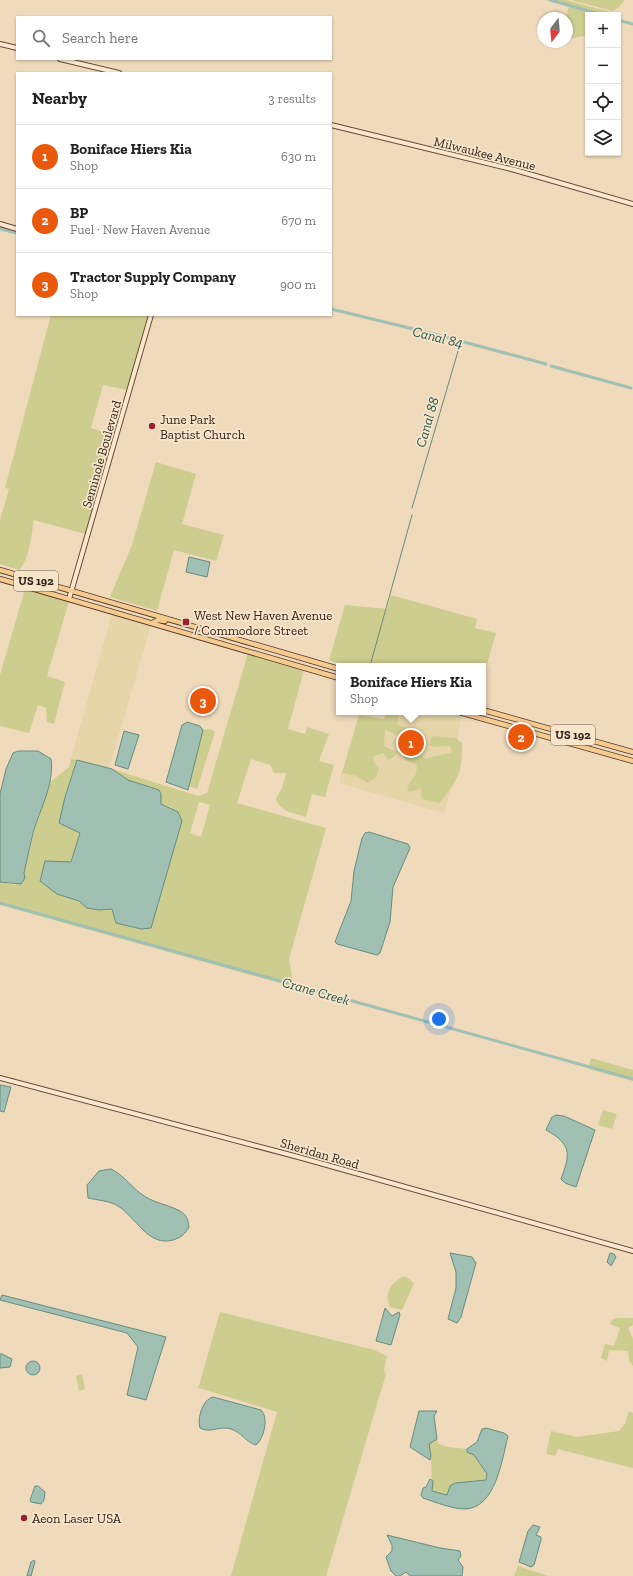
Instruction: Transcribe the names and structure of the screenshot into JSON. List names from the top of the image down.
{
  "streets": {
    "main road": ["US 192"],
    "street": ["Milwaukee Avenue", "Seminole Boulevard", "Sheridan Road"]
  },
  "crossings": [
    ["Seminole Boulevard", "US 192"]
  ],
  "water": ["Canal 84", "Canal 88", "Crane Creek"],
  "places": {
    "other": ["June Park Baptist Church", "Aeon Laser USA"],
    "transit": ["West New Haven Avenue / Commodore Street"]
  },
  "north": "bottom",
  "page": {
    "map_buttons": ["+", "−"],
    "search": "Search here",
    "heading": ["Nearby", "3 results"],
    "list": [
      {
        "mark": "1",
        "name": "Boniface Hiers Kia",
        "note": "Shop",
        "value": "630 m"
      },
      {
        "mark": "2",
        "name": "BP",
        "note": "Fuel · New Haven Avenue",
        "value": "670 m"
      },
      {
        "mark": "3",
        "name": "Tractor Supply Company",
        "note": "Shop",
        "value": "900 m"
      }
    ],
    "popup": ["Boniface Hiers Kia", "Shop"],
    "pins": ["3", "2", "1"]
  }
}
